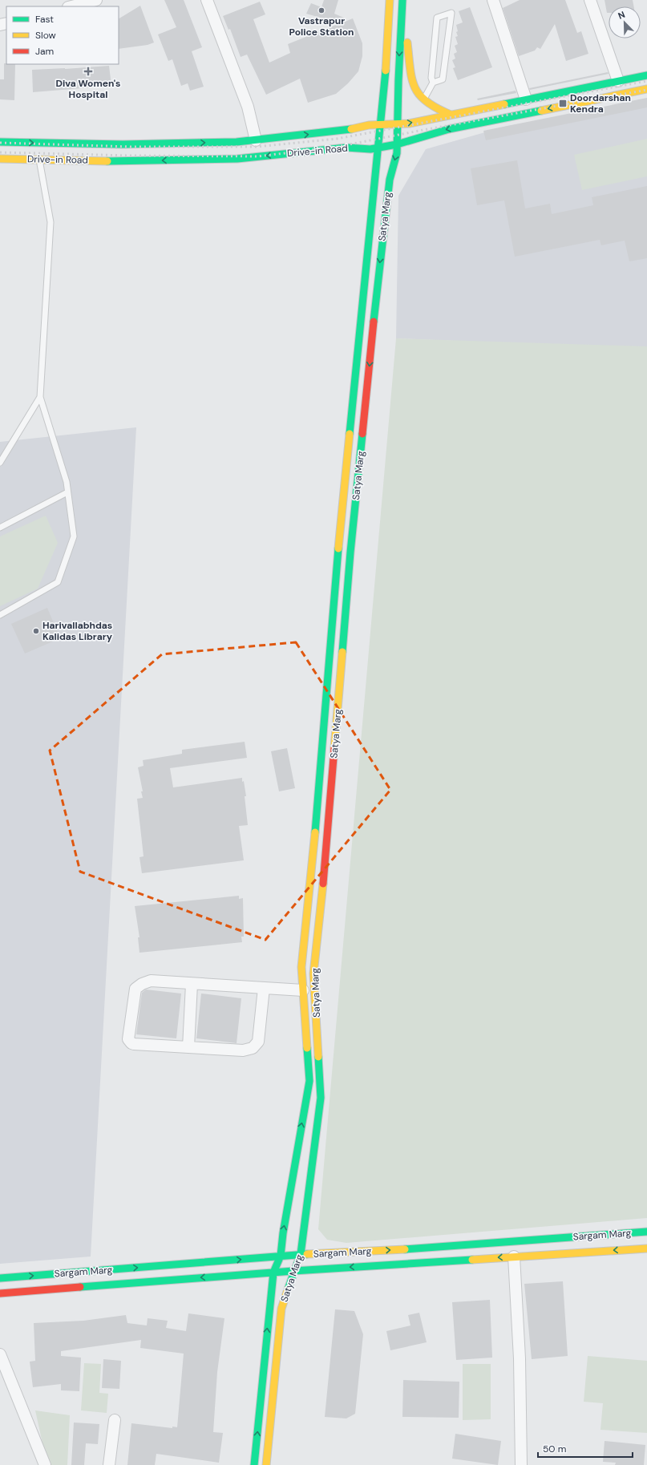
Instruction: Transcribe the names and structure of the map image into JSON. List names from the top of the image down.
{
  "streets": {
    "main road": ["Drive-in Road", "Satya Marg", "Sargam Marg"]
  },
  "crossings": [
    ["Drive-in Road", "Satya Marg"],
    ["Satya Marg", "Sargam Marg"]
  ],
  "places": {
    "other": ["Vastrapur Police Station", "Harivallabhdas Kalidas Library"],
    "health": ["Diva Women's Hospital"],
    "transit": ["Doordarshan Kendra"]
  },
  "legend": ["Fast", "Slow", "Jam"],
  "scale_bar": "50 m",
  "north": "top left"
}
